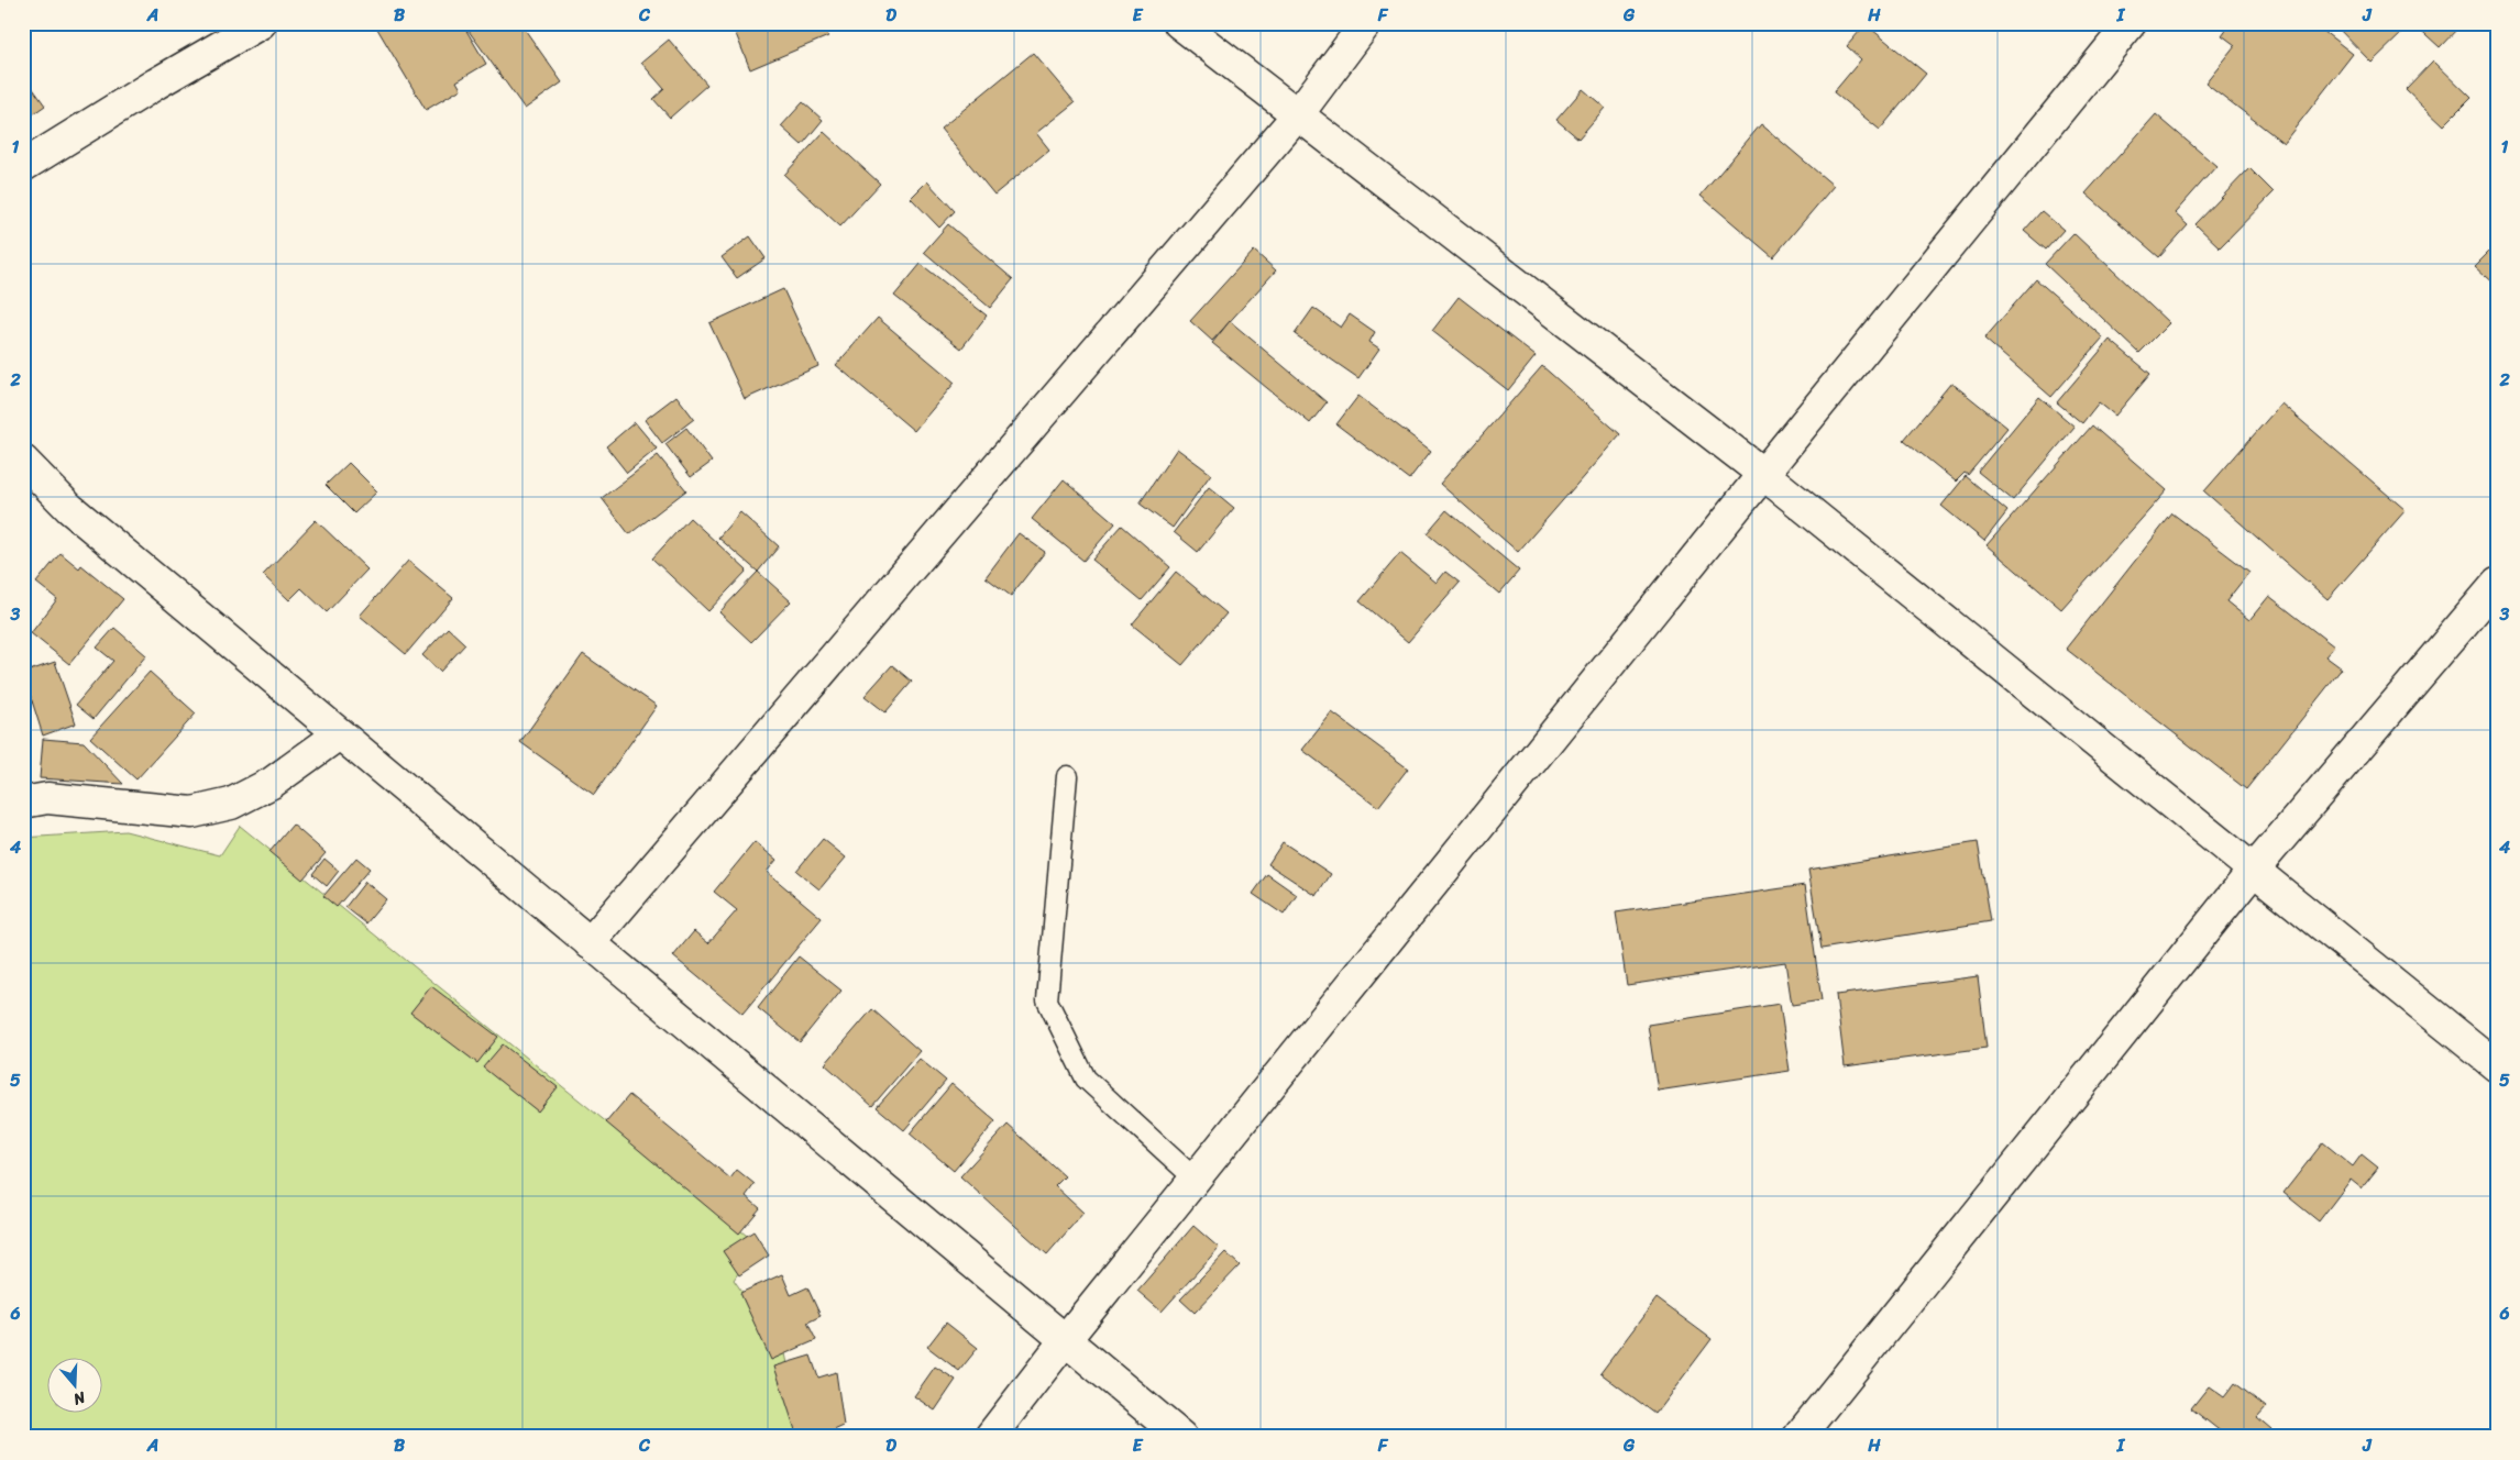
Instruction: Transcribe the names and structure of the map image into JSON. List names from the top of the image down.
{
  "north": "bottom",
  "grid": {
    "columns": [
      "A",
      "B",
      "C",
      "D",
      "E",
      "F",
      "G",
      "H",
      "I",
      "J"
    ],
    "rows": [
      "1",
      "2",
      "3",
      "4",
      "5",
      "6"
    ]
  }
}
